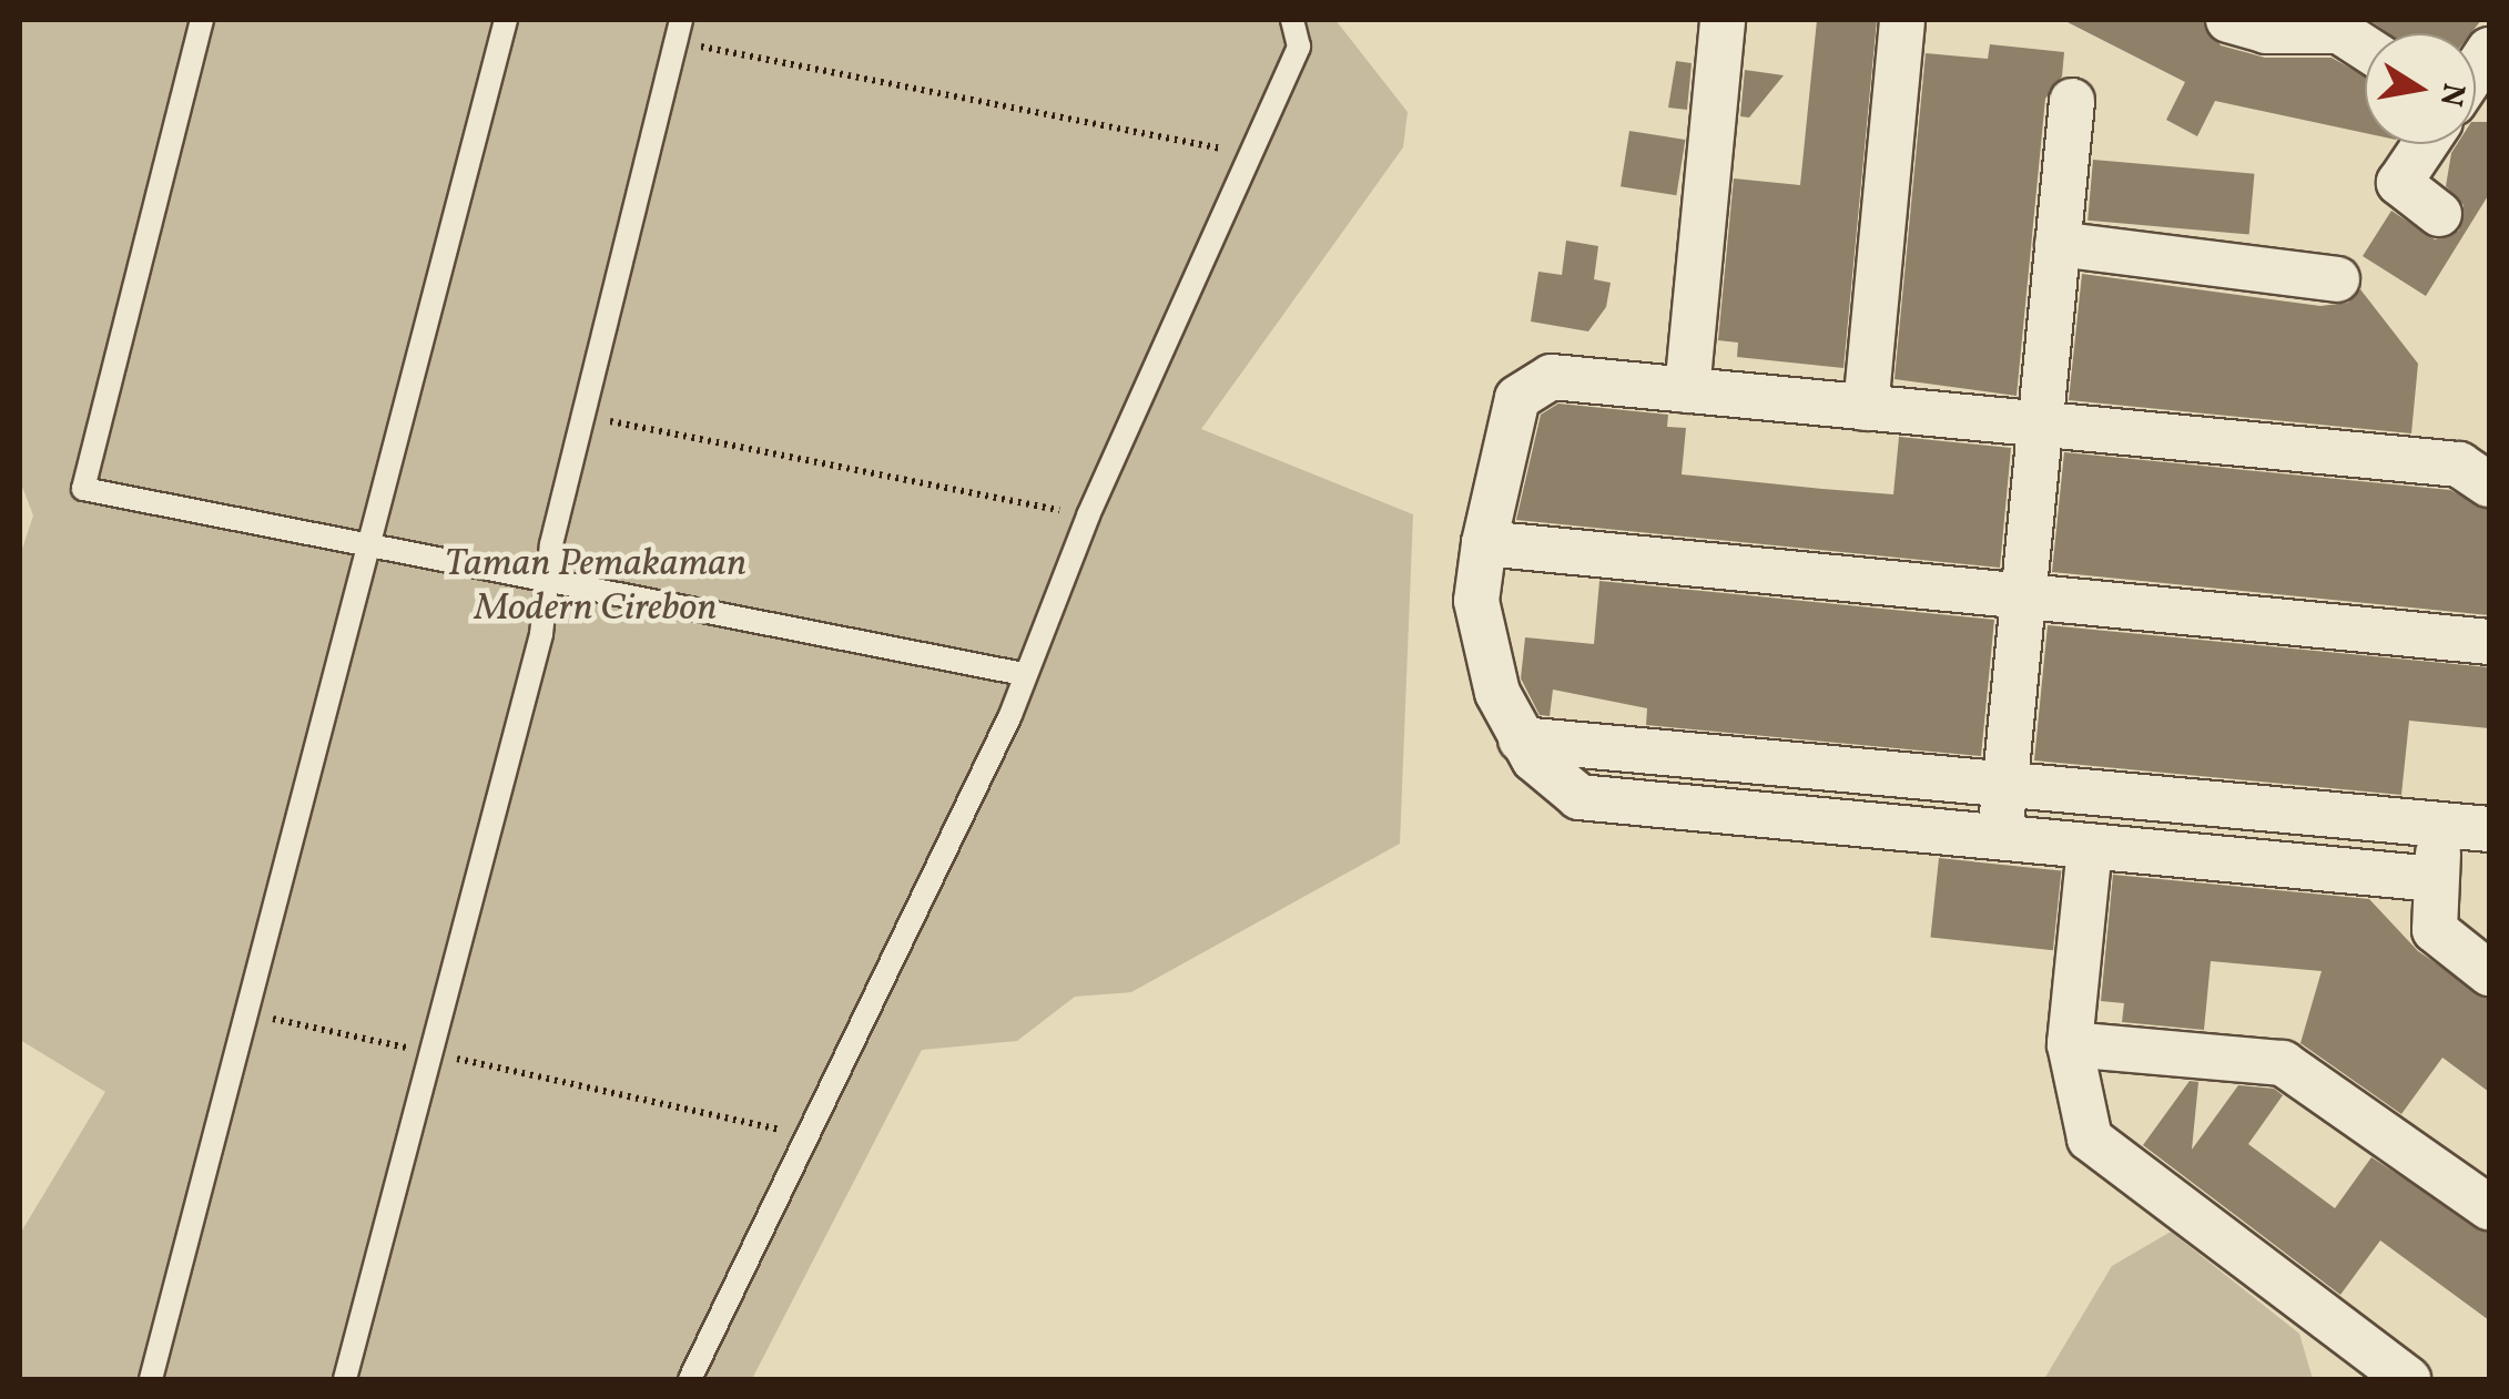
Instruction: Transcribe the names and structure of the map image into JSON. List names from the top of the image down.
{
  "parks": ["Taman Pemakaman Modern Cirebon"],
  "north": "right"
}
